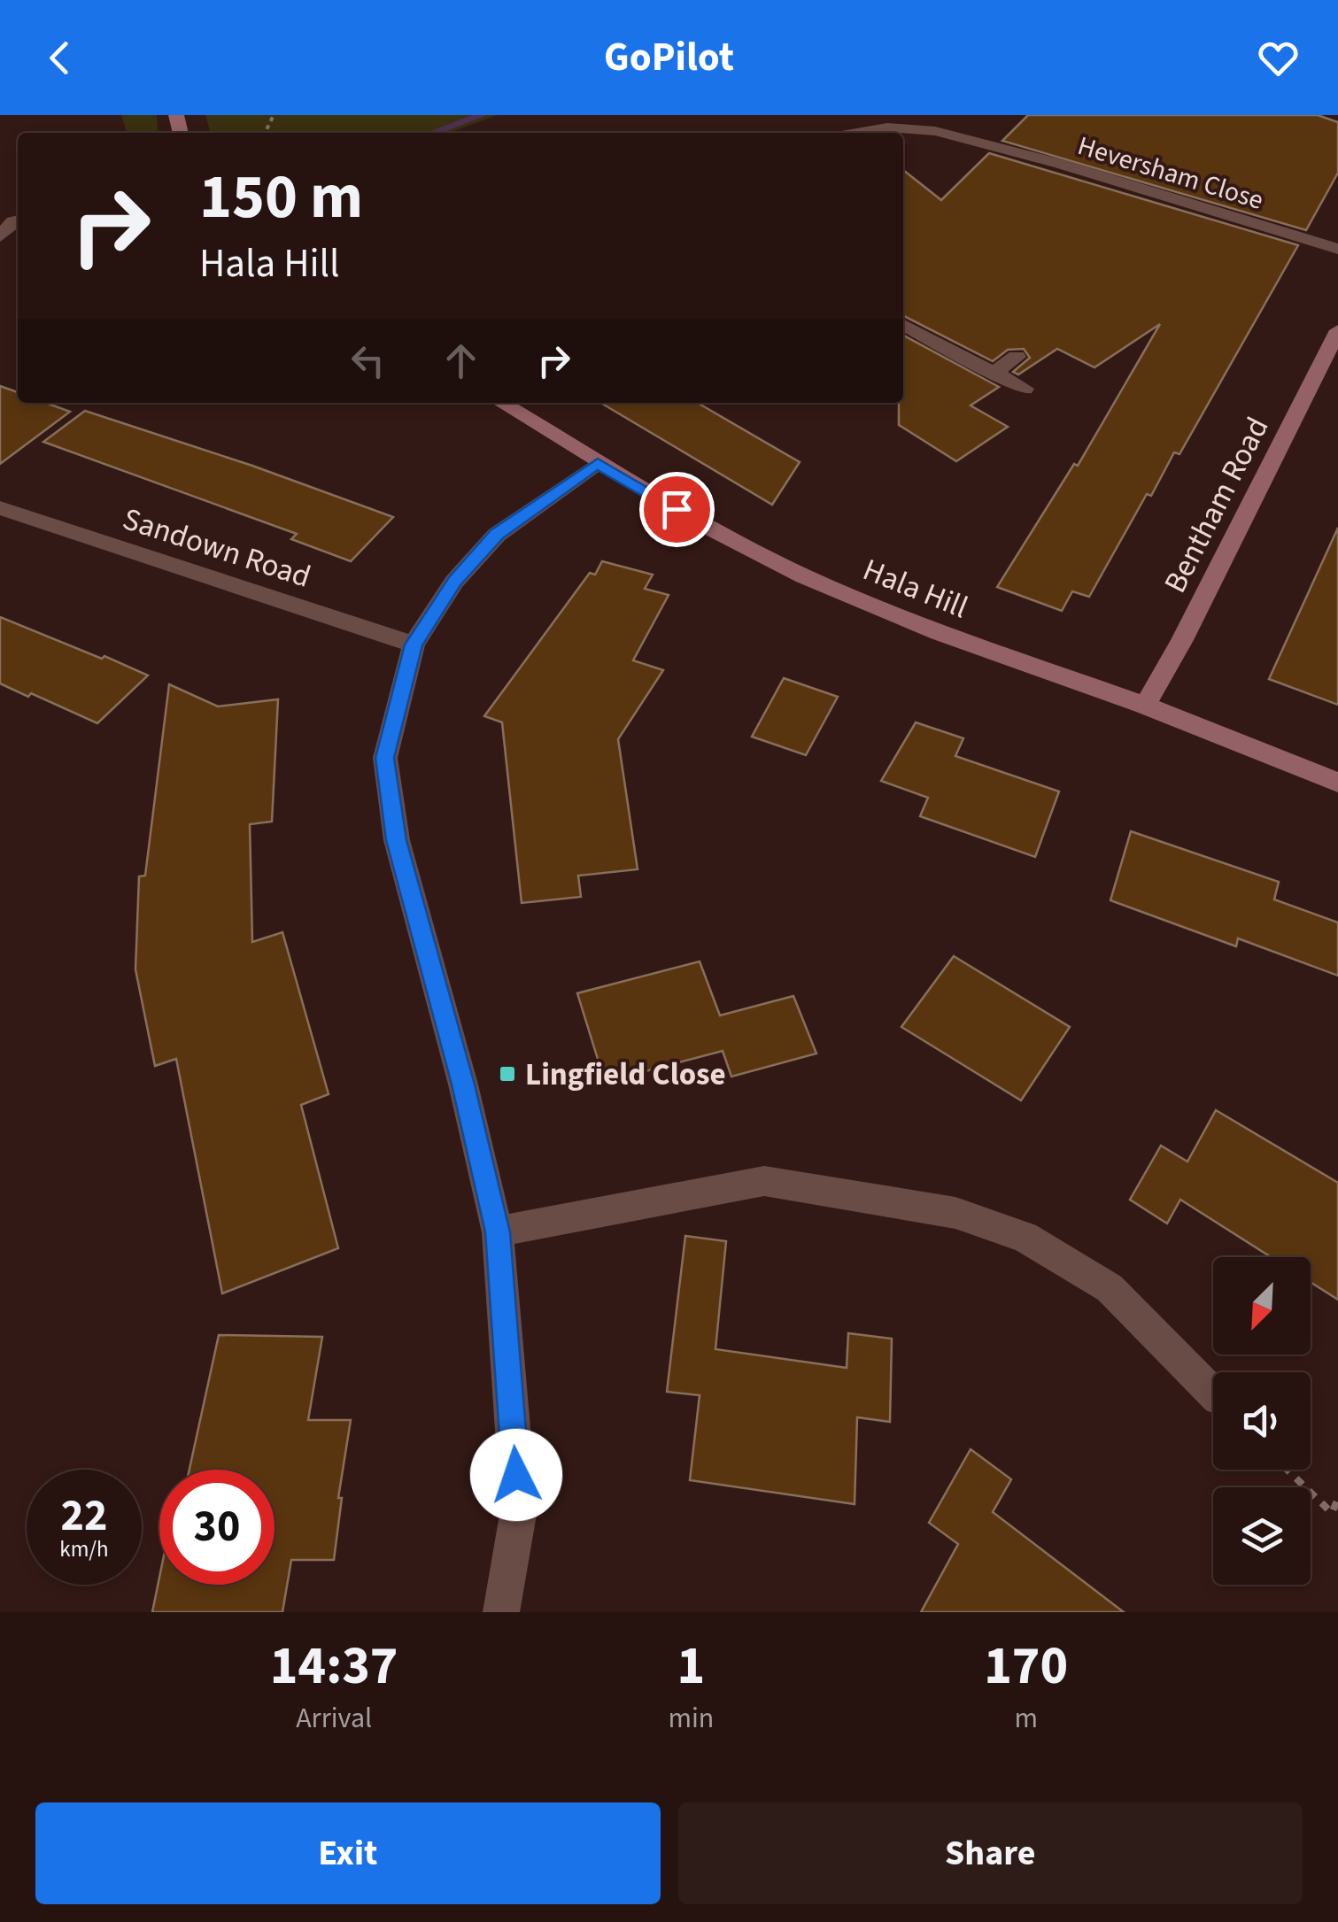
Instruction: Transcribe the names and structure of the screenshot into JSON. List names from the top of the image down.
{
  "streets": {
    "street": [
      "Heversham Close",
      "Bentham Road",
      "Sandown Road",
      "Hala Hill"
    ]
  },
  "crossings": [
    ["Bentham Road", "Hala Hill"]
  ],
  "places": {
    "transit": ["Lingfield Close"]
  },
  "north": "bottom left",
  "page": {
    "header": "GoPilot",
    "turn": ["150 m", "Hala Hill"],
    "speed": "22 km/h",
    "limit": "30",
    "eta": [
      "14:37",
      "Arrival",
      "1",
      "min",
      "170",
      "m"
    ],
    "buttons": ["Exit", "Share"]
  }
}
